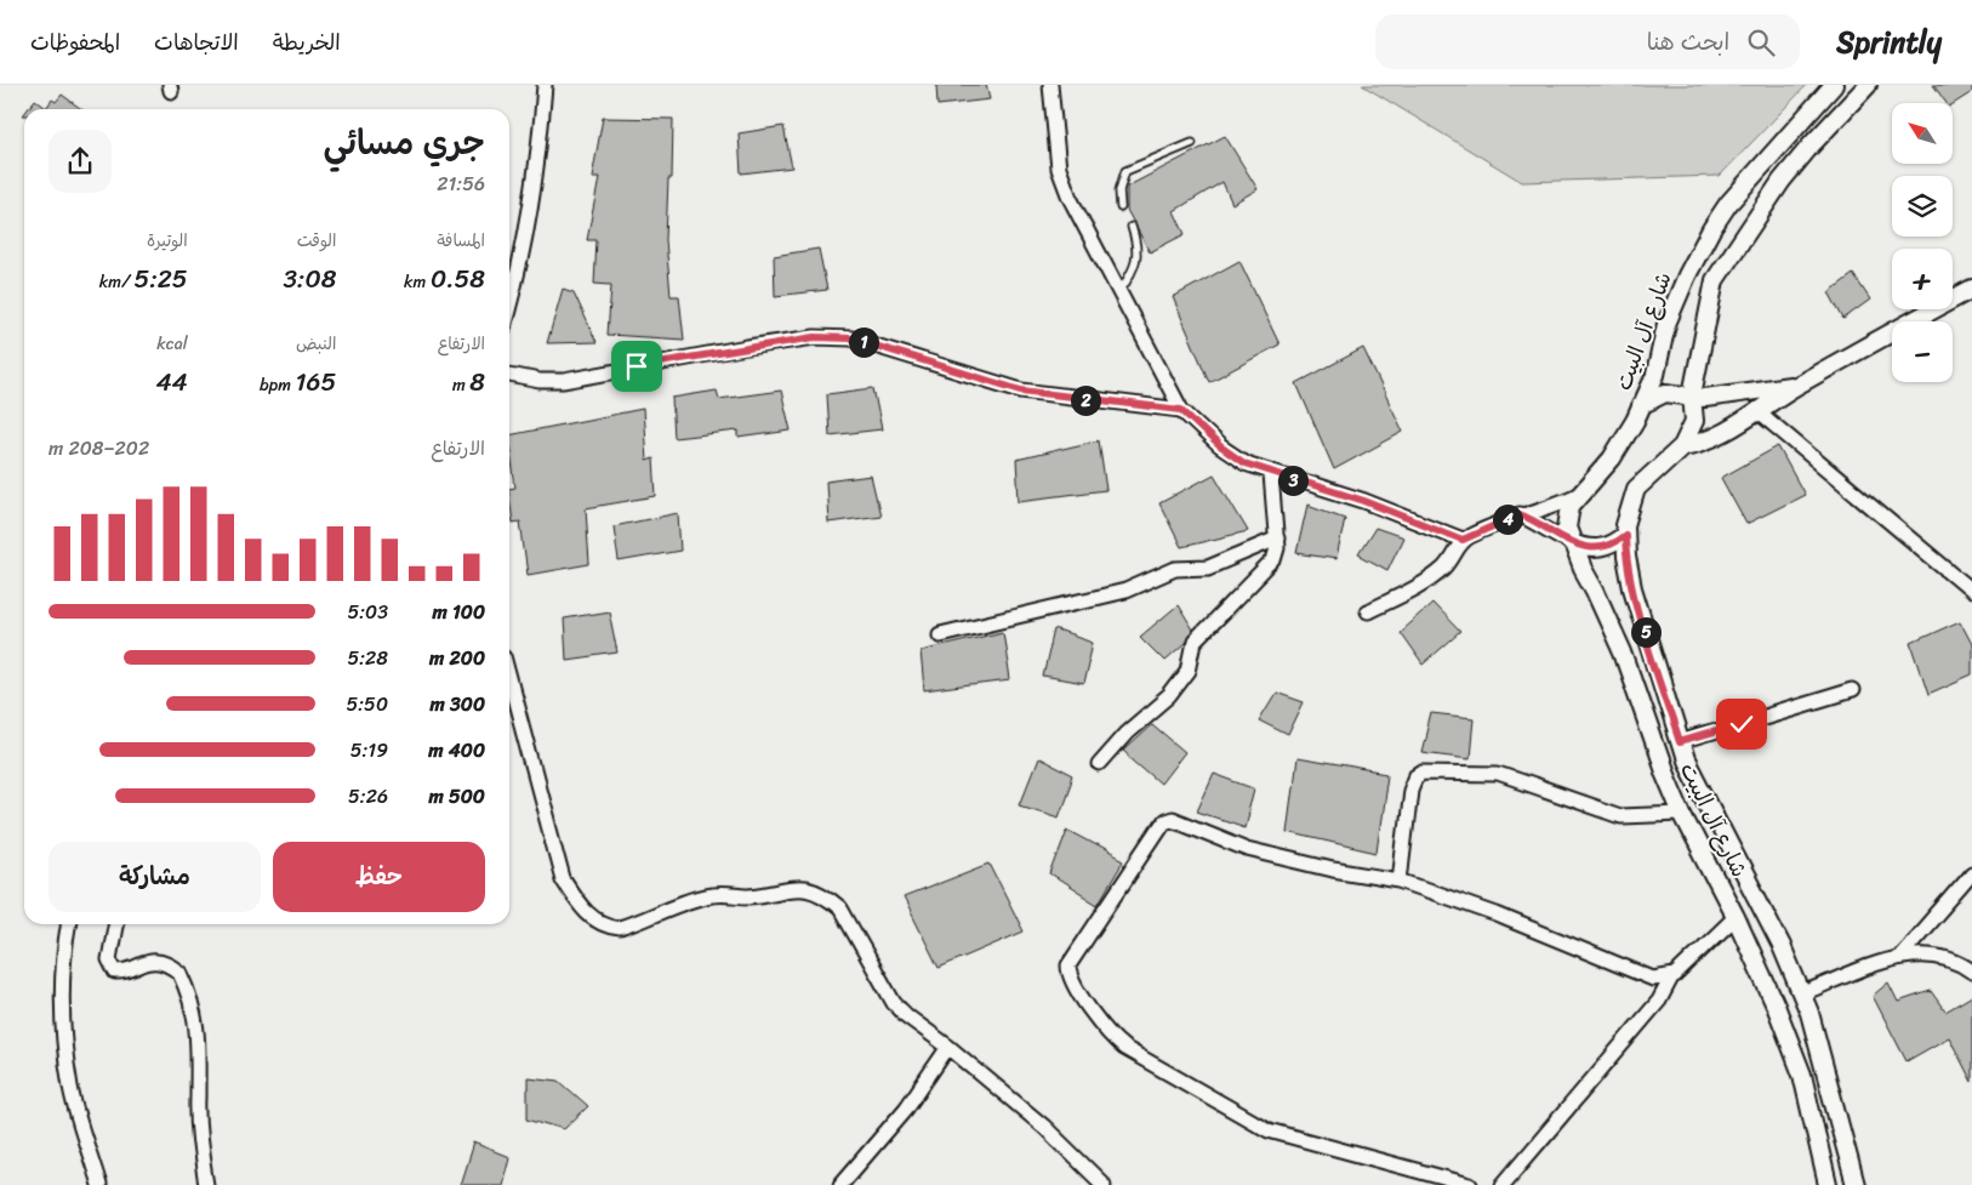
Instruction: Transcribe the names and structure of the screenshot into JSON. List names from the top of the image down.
{
  "streets": {
    "street": ["شارع آل البيت"]
  },
  "north": "top left",
  "page": {
    "header": "Sprintly",
    "search": "ابحث هنا",
    "nav": ["الخريطة", "الاتجاهات", "المحفوظات"],
    "map_buttons": ["+", "−"],
    "heading": ["جري مسائي", "21:56"],
    "stats": [
      ["المسافة", "0.58 km"],
      ["الوقت", "3:08"],
      ["الوتيرة", "5:25 /km"],
      ["الارتفاع", "8 m"],
      ["النبض", "165 bpm"],
      ["kcal", "44"]
    ],
    "pins": [
      "1",
      "2",
      "3",
      "4",
      "5"
    ],
    "chart": ["الارتفاع", "202–208 m"],
    "list": [
      {
        "name": "100 m",
        "note": "5:03"
      },
      {
        "name": "200 m",
        "note": "5:28"
      },
      {
        "name": "300 m",
        "note": "5:50"
      },
      {
        "name": "400 m",
        "note": "5:19"
      },
      {
        "name": "500 m",
        "note": "5:26"
      }
    ],
    "buttons": ["حفظ", "مشاركة"]
  }
}
